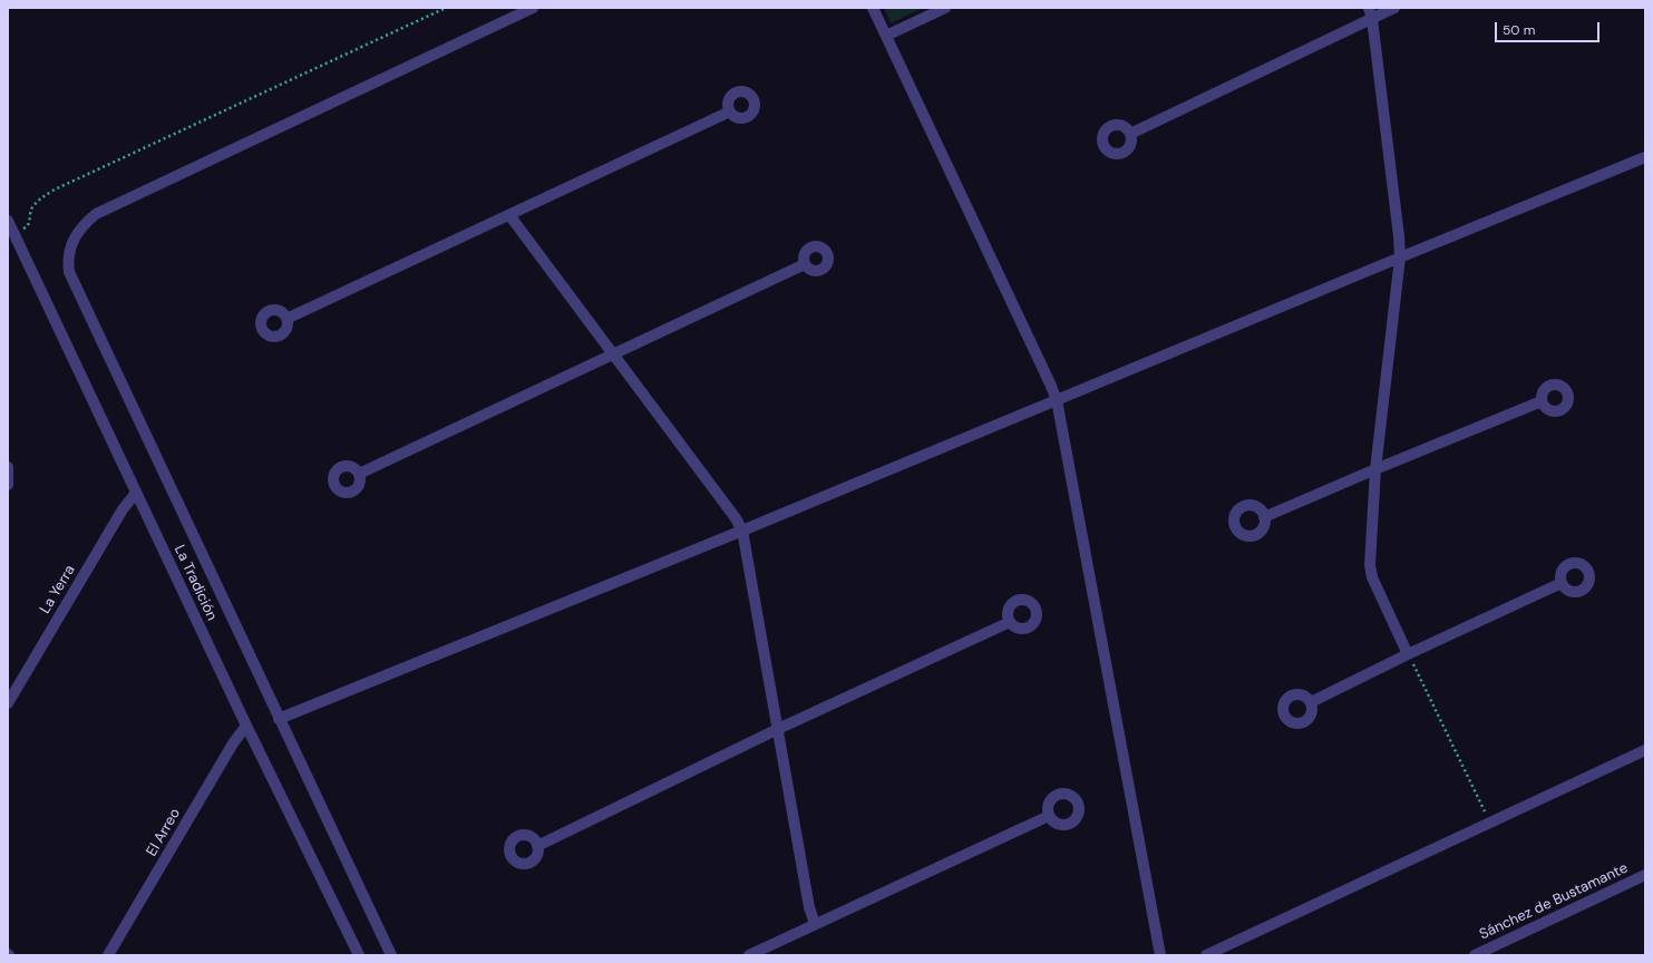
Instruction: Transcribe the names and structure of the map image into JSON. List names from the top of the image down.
{
  "streets": {
    "street": [
      "La Tradición",
      "La Yerra",
      "El Arreo",
      "Sánchez de Bustamante"
    ]
  },
  "crossings": [
    ["La Tradición", "La Yerra"],
    ["La Tradición", "El Arreo"]
  ],
  "scale_bar": "50 m"
}
